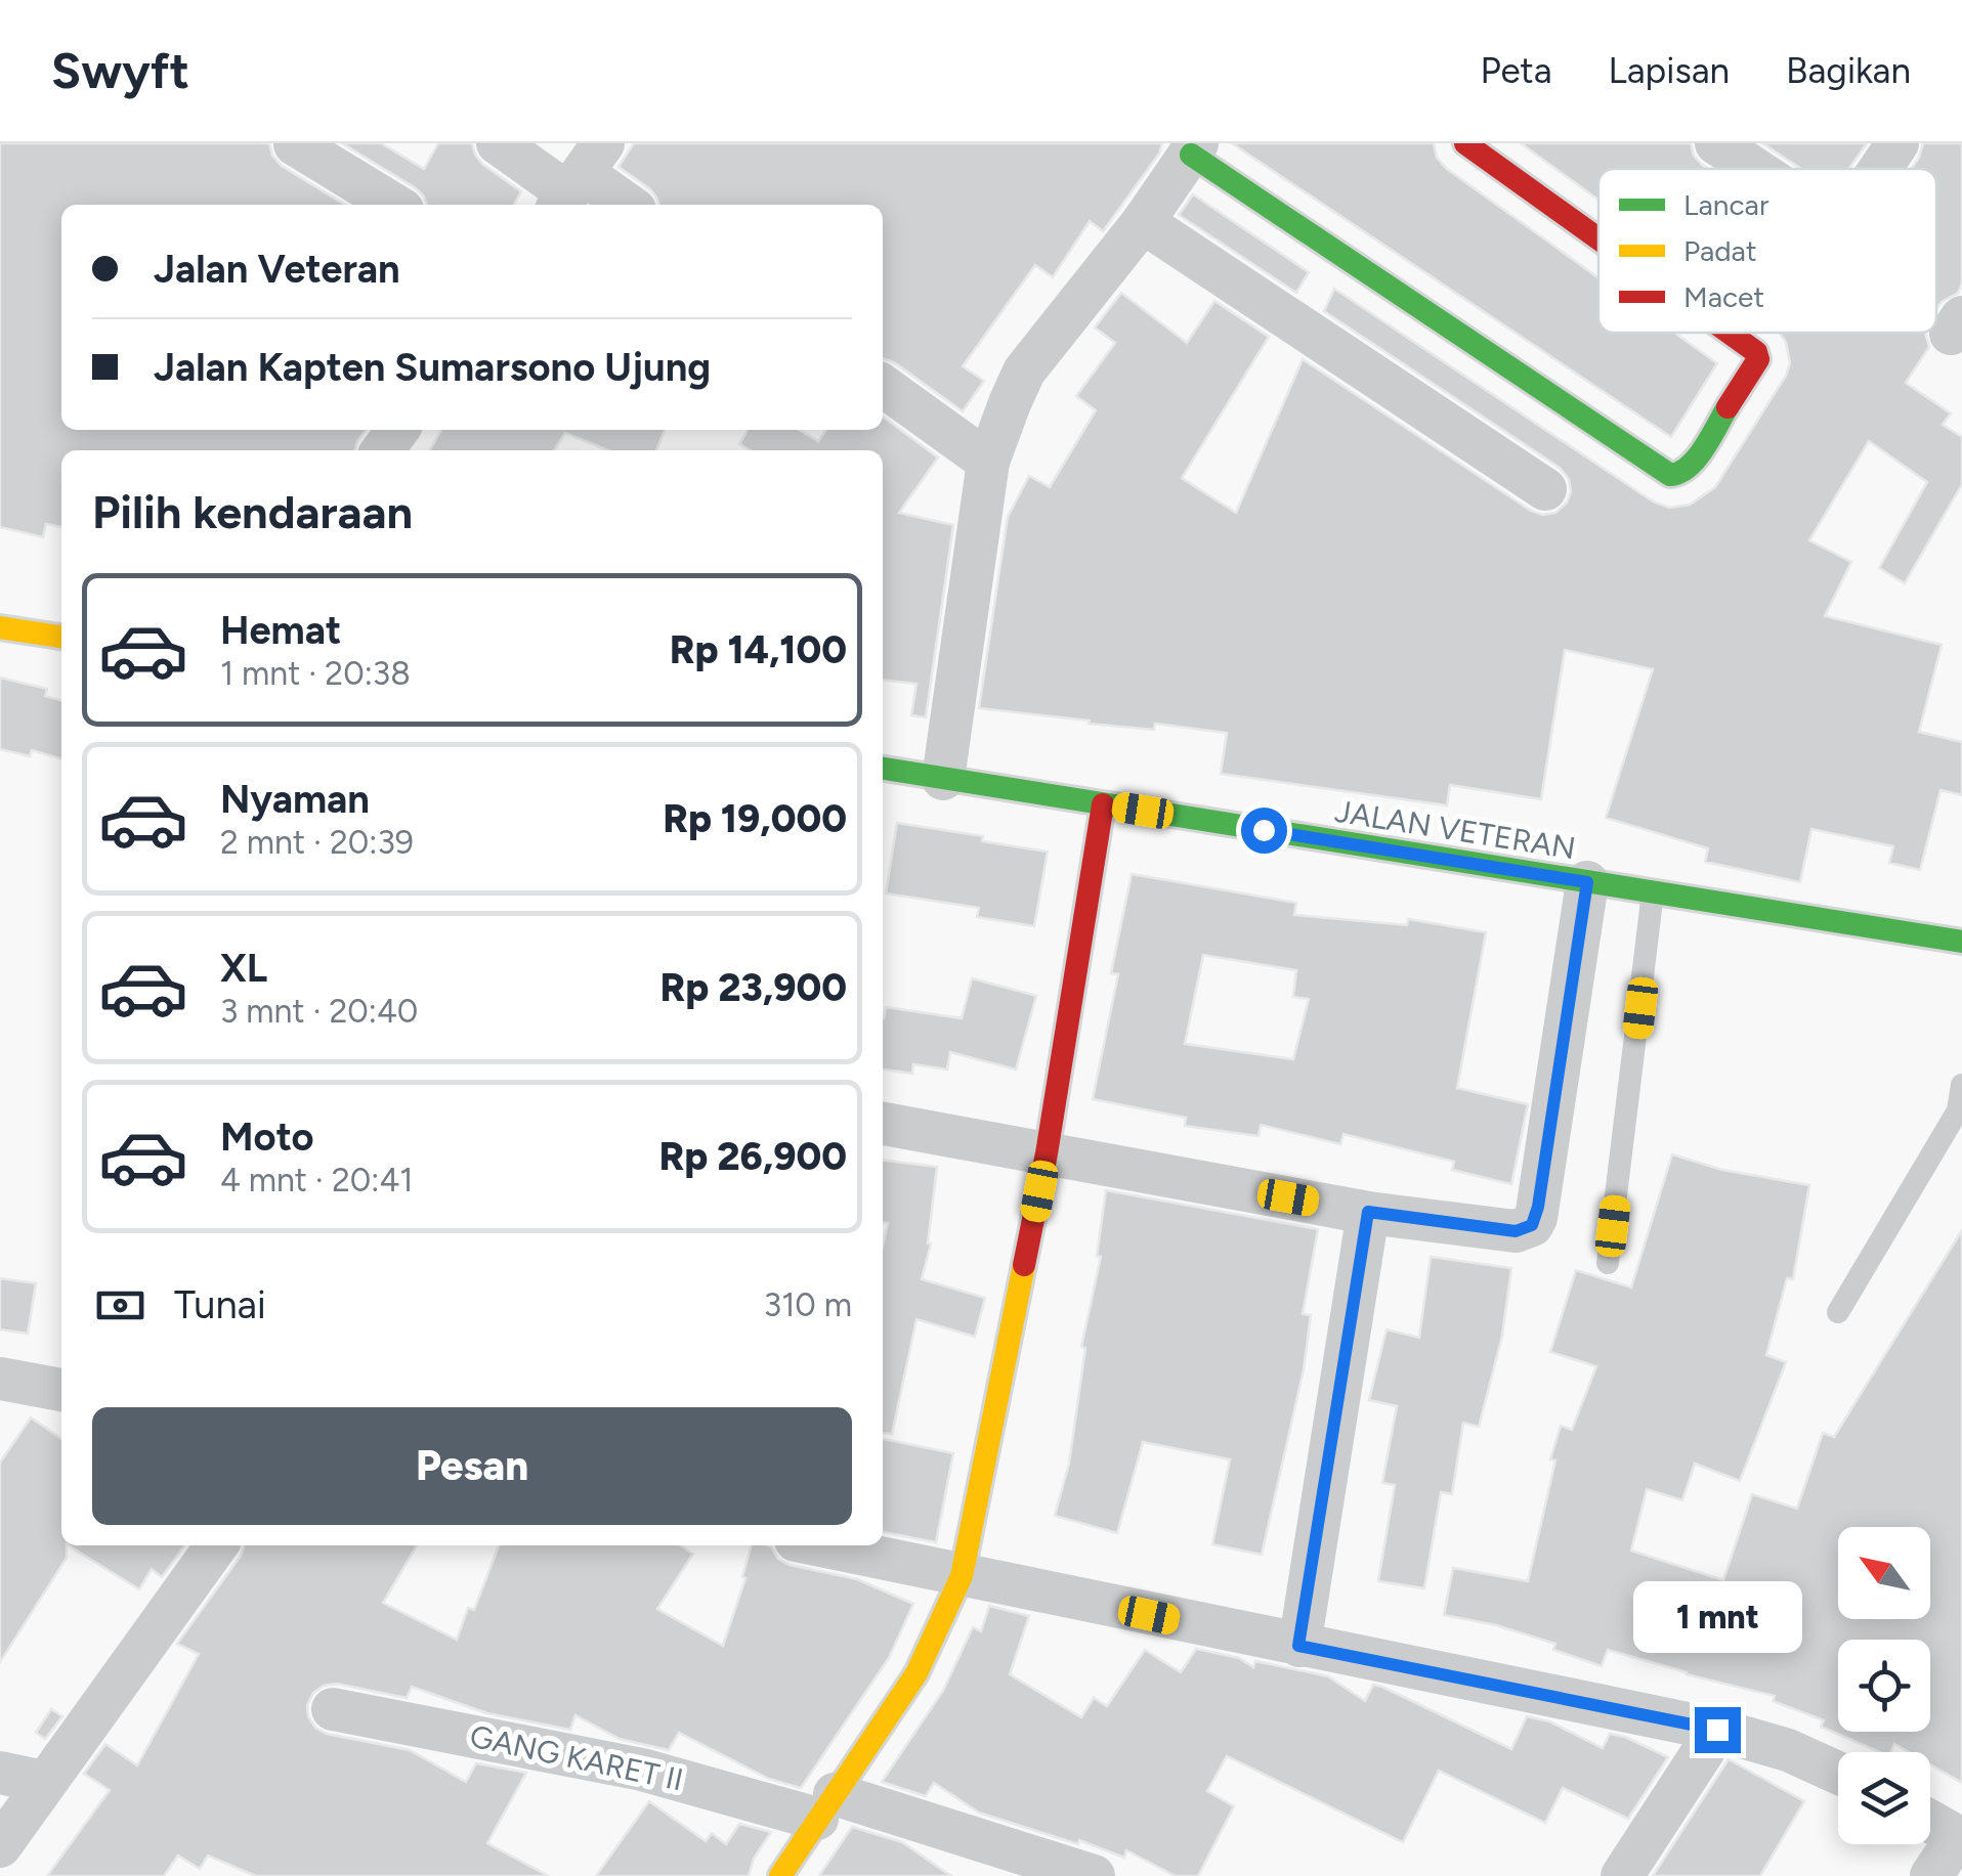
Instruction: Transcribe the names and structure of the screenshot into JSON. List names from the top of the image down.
{
  "streets": {
    "street": ["JALAN VETERAN", "GANG KARET II"]
  },
  "legend": ["Lancar", "Padat", "Macet"],
  "north": "top left",
  "page": {
    "header": "Swyft",
    "nav": ["Peta", "Lapisan", "Bagikan"],
    "banner": ["Jalan Veteran", "Jalan Kapten Sumarsono Ujung"],
    "heading": "Pilih kendaraan",
    "list": [
      {
        "name": "Hemat",
        "note": "1 mnt · 20:38",
        "value": "Rp 14,100"
      },
      {
        "name": "Nyaman",
        "note": "2 mnt · 20:39",
        "value": "Rp 19,000"
      },
      {
        "name": "XL",
        "note": "3 mnt · 20:40",
        "value": "Rp 23,900"
      },
      {
        "name": "Moto",
        "note": "4 mnt · 20:41",
        "value": "Rp 26,900"
      }
    ],
    "pay": ["Tunai", "310 m"],
    "buttons": "Pesan",
    "bubble": "1 mnt"
  }
}
